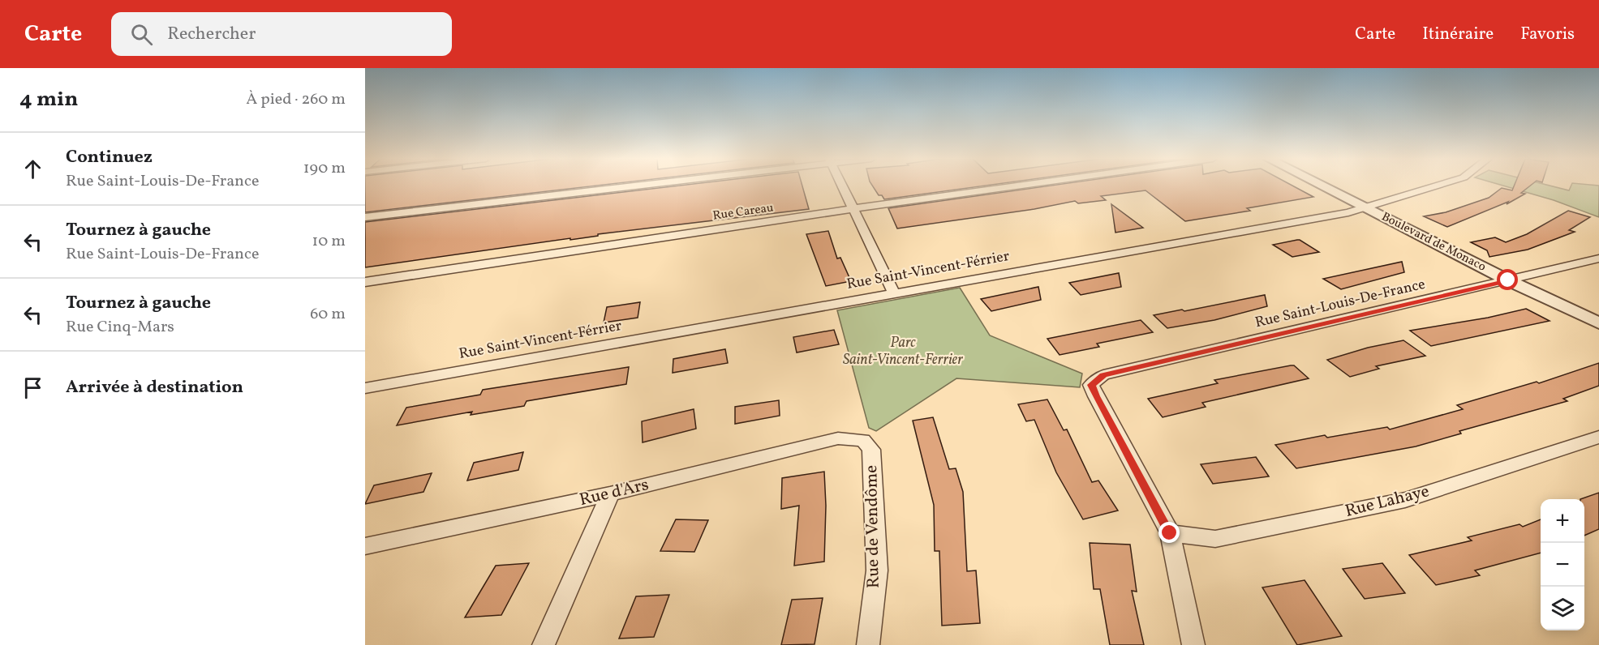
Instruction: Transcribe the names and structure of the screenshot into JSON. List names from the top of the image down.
{
  "streets": {
    "street": [
      "Rue Careau",
      "Boulevard de Monaco",
      "Rue Saint-Vincent-Férrier",
      "Rue Saint-Louis-De-France",
      "Rue d'Ars",
      "Rue Lahaye",
      "Rue de Vendôme"
    ]
  },
  "crossings": [
    ["Boulevard de Monaco", "Rue Saint-Vincent-Férrier"],
    ["Boulevard de Monaco", "Rue Saint-Louis-De-France"],
    ["Rue Saint-Louis-De-France", "Rue Lahaye"],
    ["Rue d'Ars", "Rue de Vendôme"]
  ],
  "parks": ["Parc Saint-Vincent-Ferrier"],
  "page": {
    "header": "Carte",
    "search": "Rechercher",
    "nav": ["Carte", "Itinéraire", "Favoris"],
    "heading": ["4 min", "À pied · 260 m"],
    "list": [
      ["Continuez", "Rue Saint-Louis-De-France", "190 m"],
      ["Tournez à gauche", "Rue Saint-Louis-De-France", "10 m"],
      ["Tournez à gauche", "Rue Cinq-Mars", "60 m"],
      "Arrivée à destination"
    ],
    "map_buttons": ["+", "−"]
  }
}
